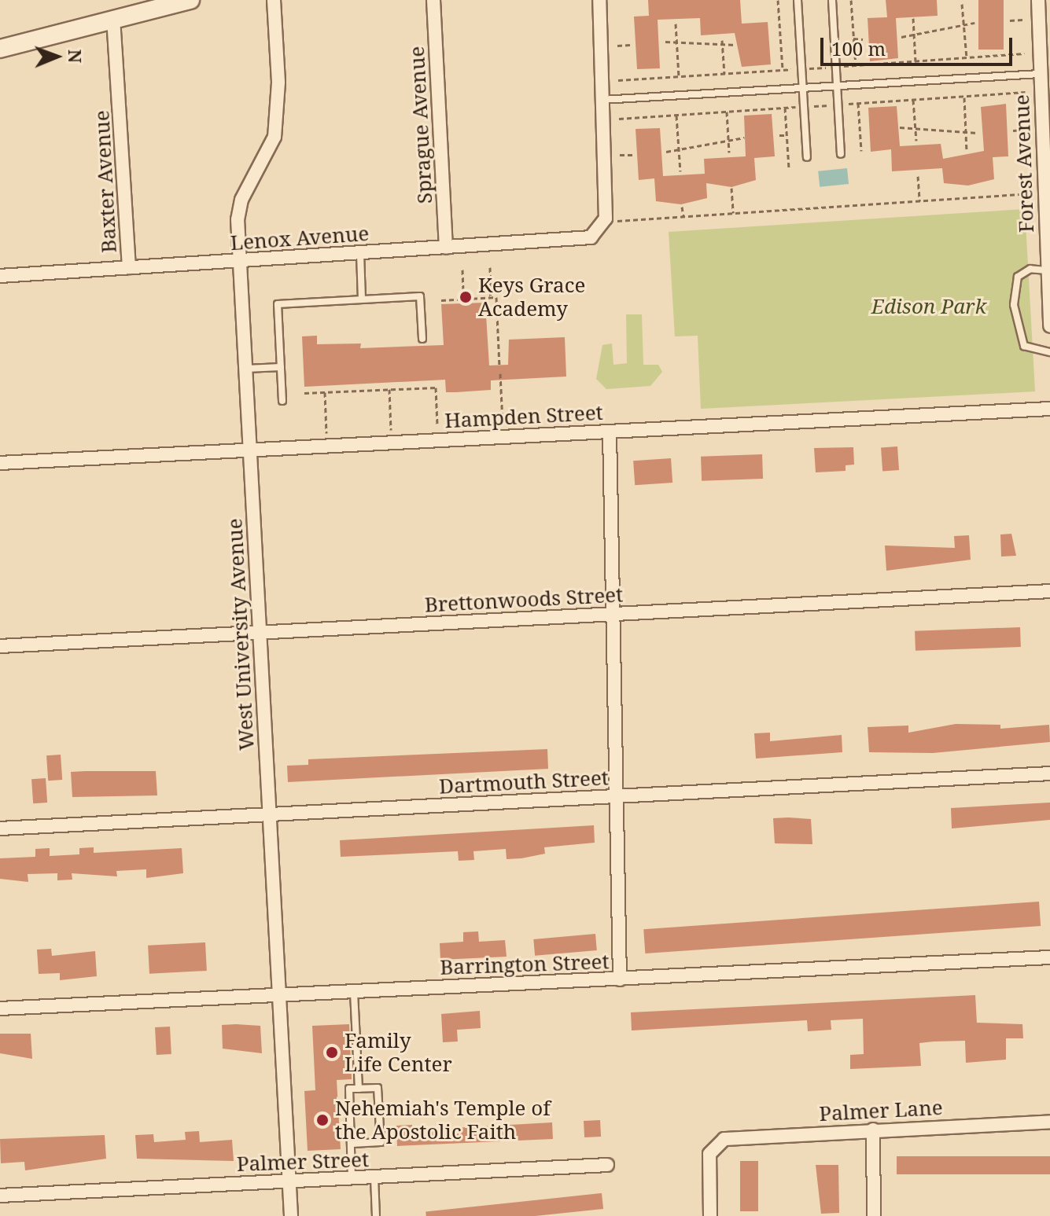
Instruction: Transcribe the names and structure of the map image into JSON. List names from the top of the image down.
{
  "streets": {
    "street": [
      "Sprague Avenue",
      "Forest Avenue",
      "Baxter Avenue",
      "Lenox Avenue",
      "Hampden Street",
      "Brettonwoods Street",
      "West University Avenue",
      "Dartmouth Street",
      "Barrington Street",
      "Palmer Lane",
      "Palmer Street"
    ]
  },
  "crossings": [
    ["Sprague Avenue", "Lenox Avenue"],
    ["Baxter Avenue", "Lenox Avenue"],
    ["Lenox Avenue", "West University Avenue"],
    ["Hampden Street", "West University Avenue"],
    ["Brettonwoods Street", "West University Avenue"],
    ["West University Avenue", "Dartmouth Street"],
    ["West University Avenue", "Barrington Street"],
    ["West University Avenue", "Palmer Street"]
  ],
  "parks": ["Edison Park"],
  "places": ["Keys Grace Academy", "Family Life Center", "Nehemiah's Temple of the Apostolic Faith"],
  "scale_bar": "100 m",
  "north": "right"
}
